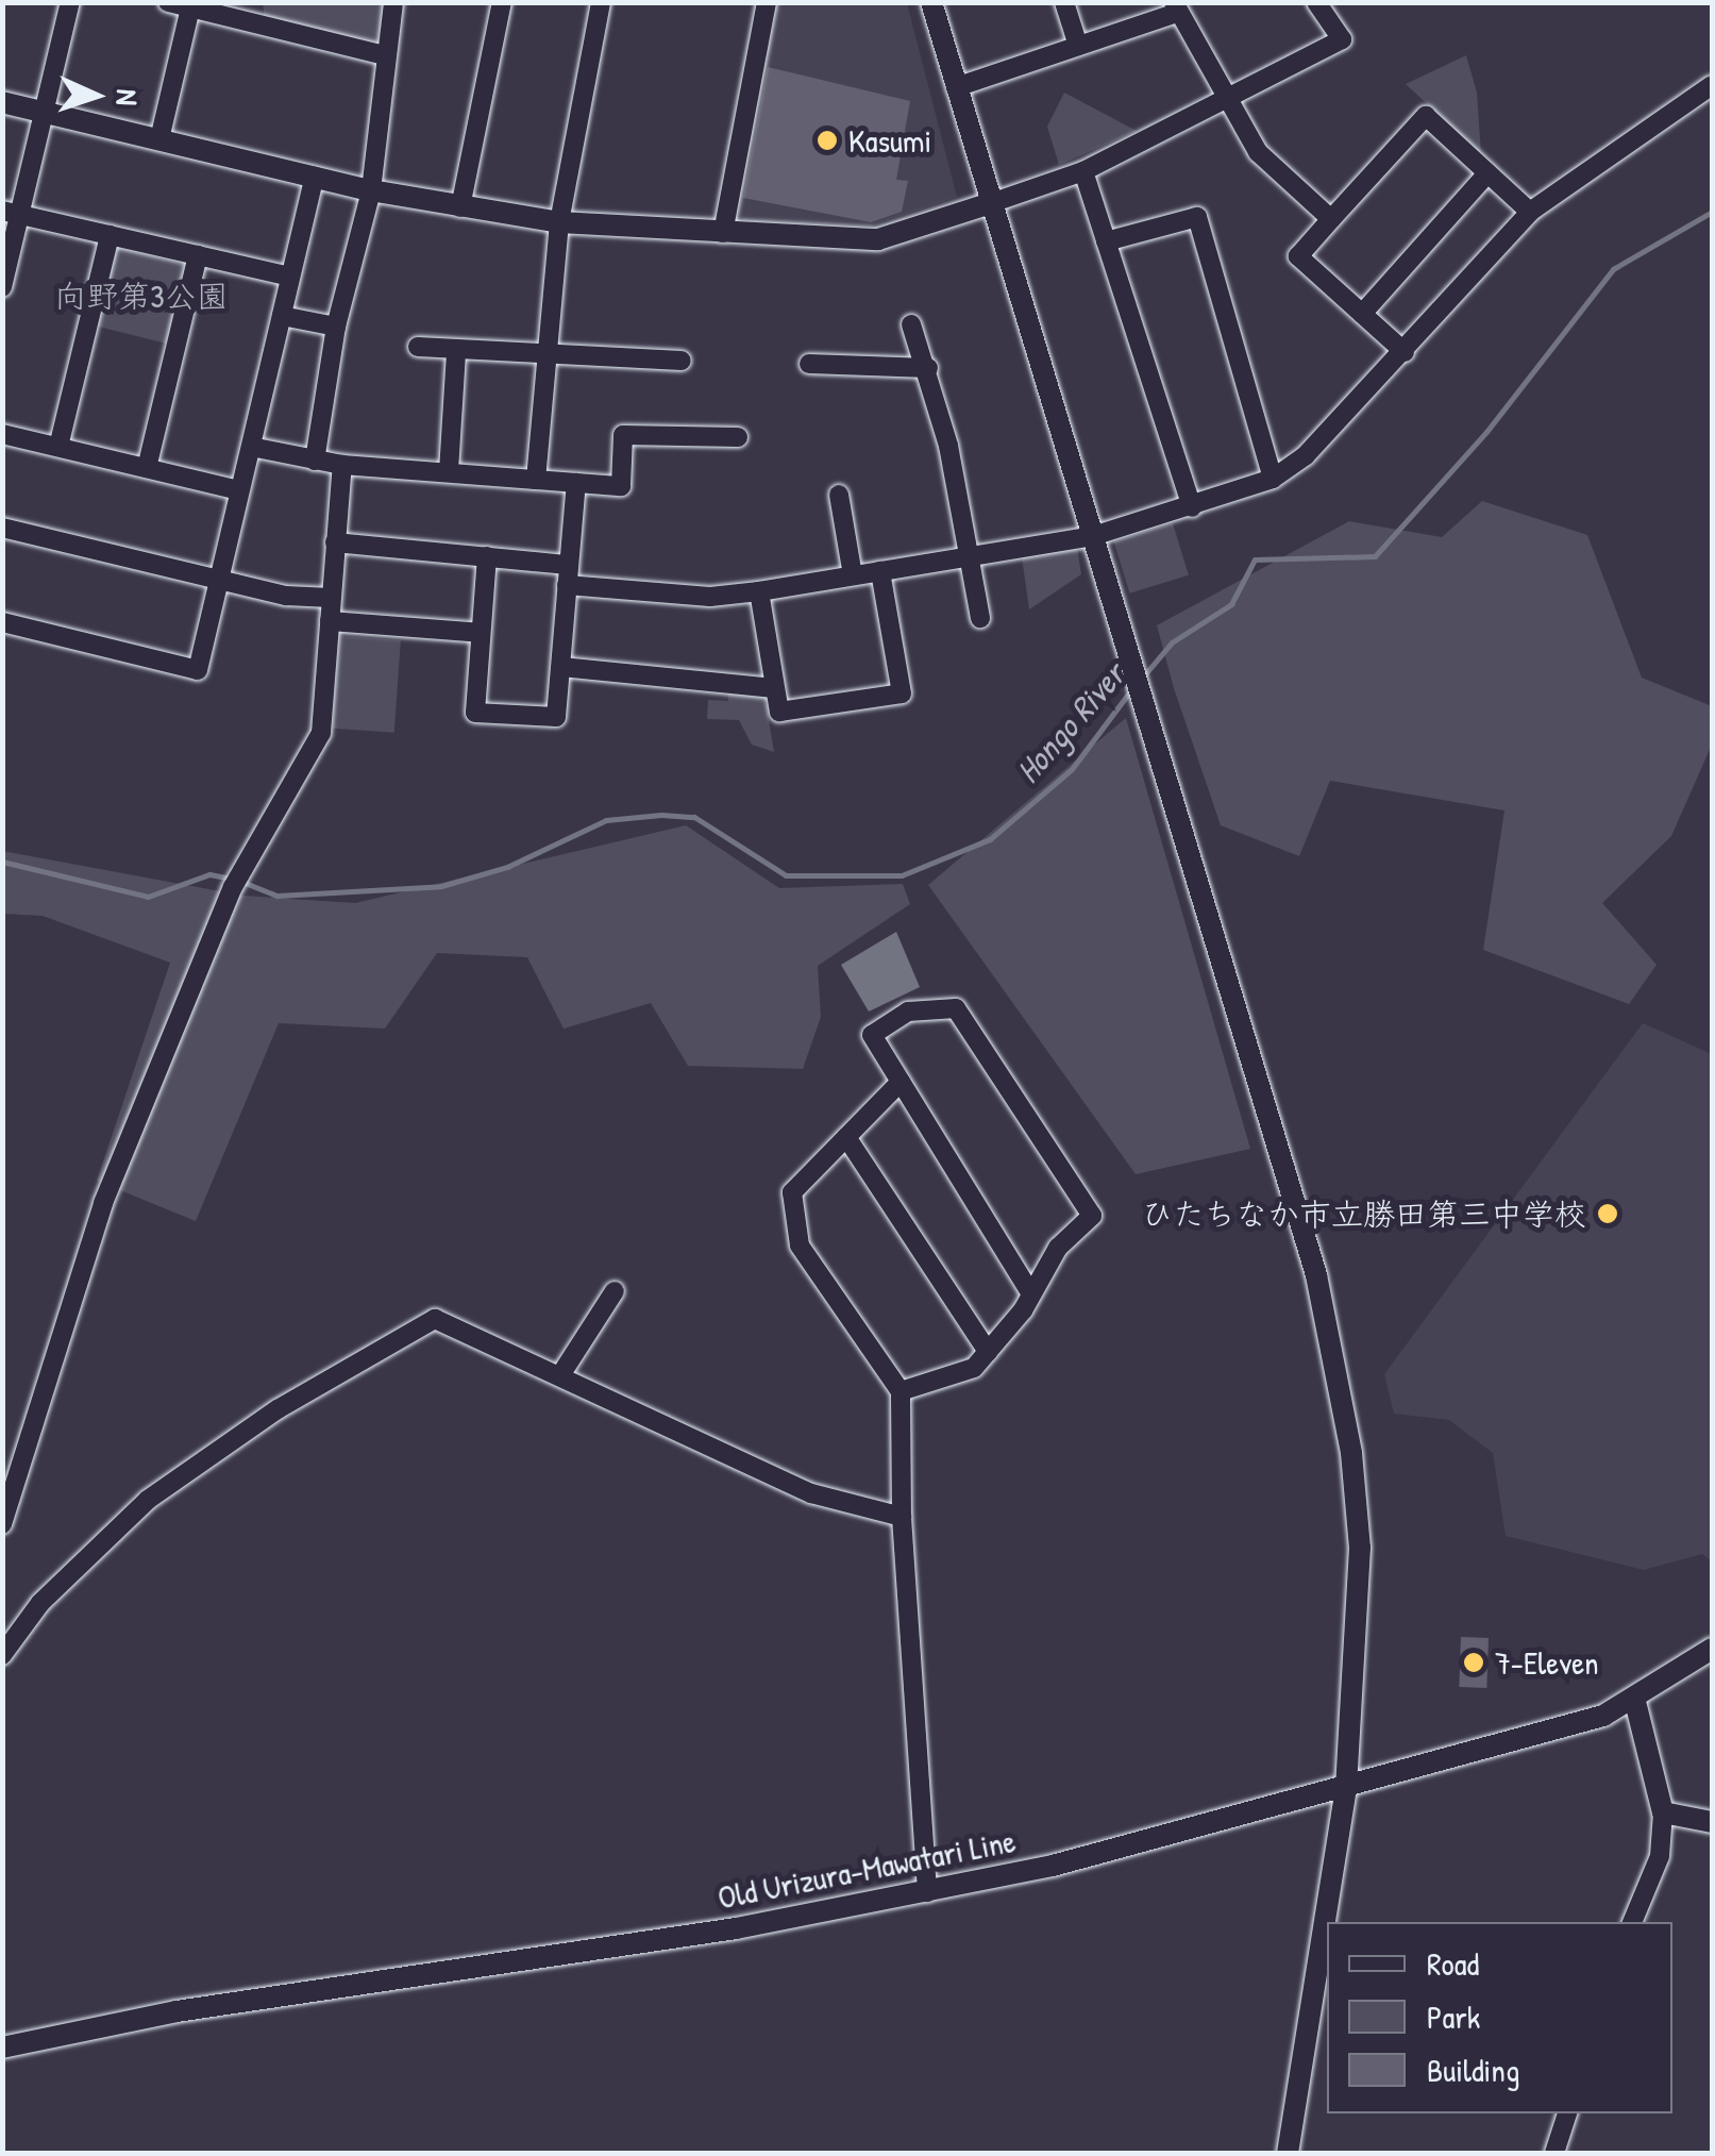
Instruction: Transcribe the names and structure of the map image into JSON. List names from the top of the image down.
{
  "streets": {
    "street": ["Old Urizura-Mawatari Line"]
  },
  "water": ["Hongo River"],
  "parks": ["向野第3公園"],
  "places": ["Kasumi", "ひたちなか市立勝田第三中学校", "7-Eleven"],
  "legend": ["Road", "Park", "Building"],
  "north": "right"
}
